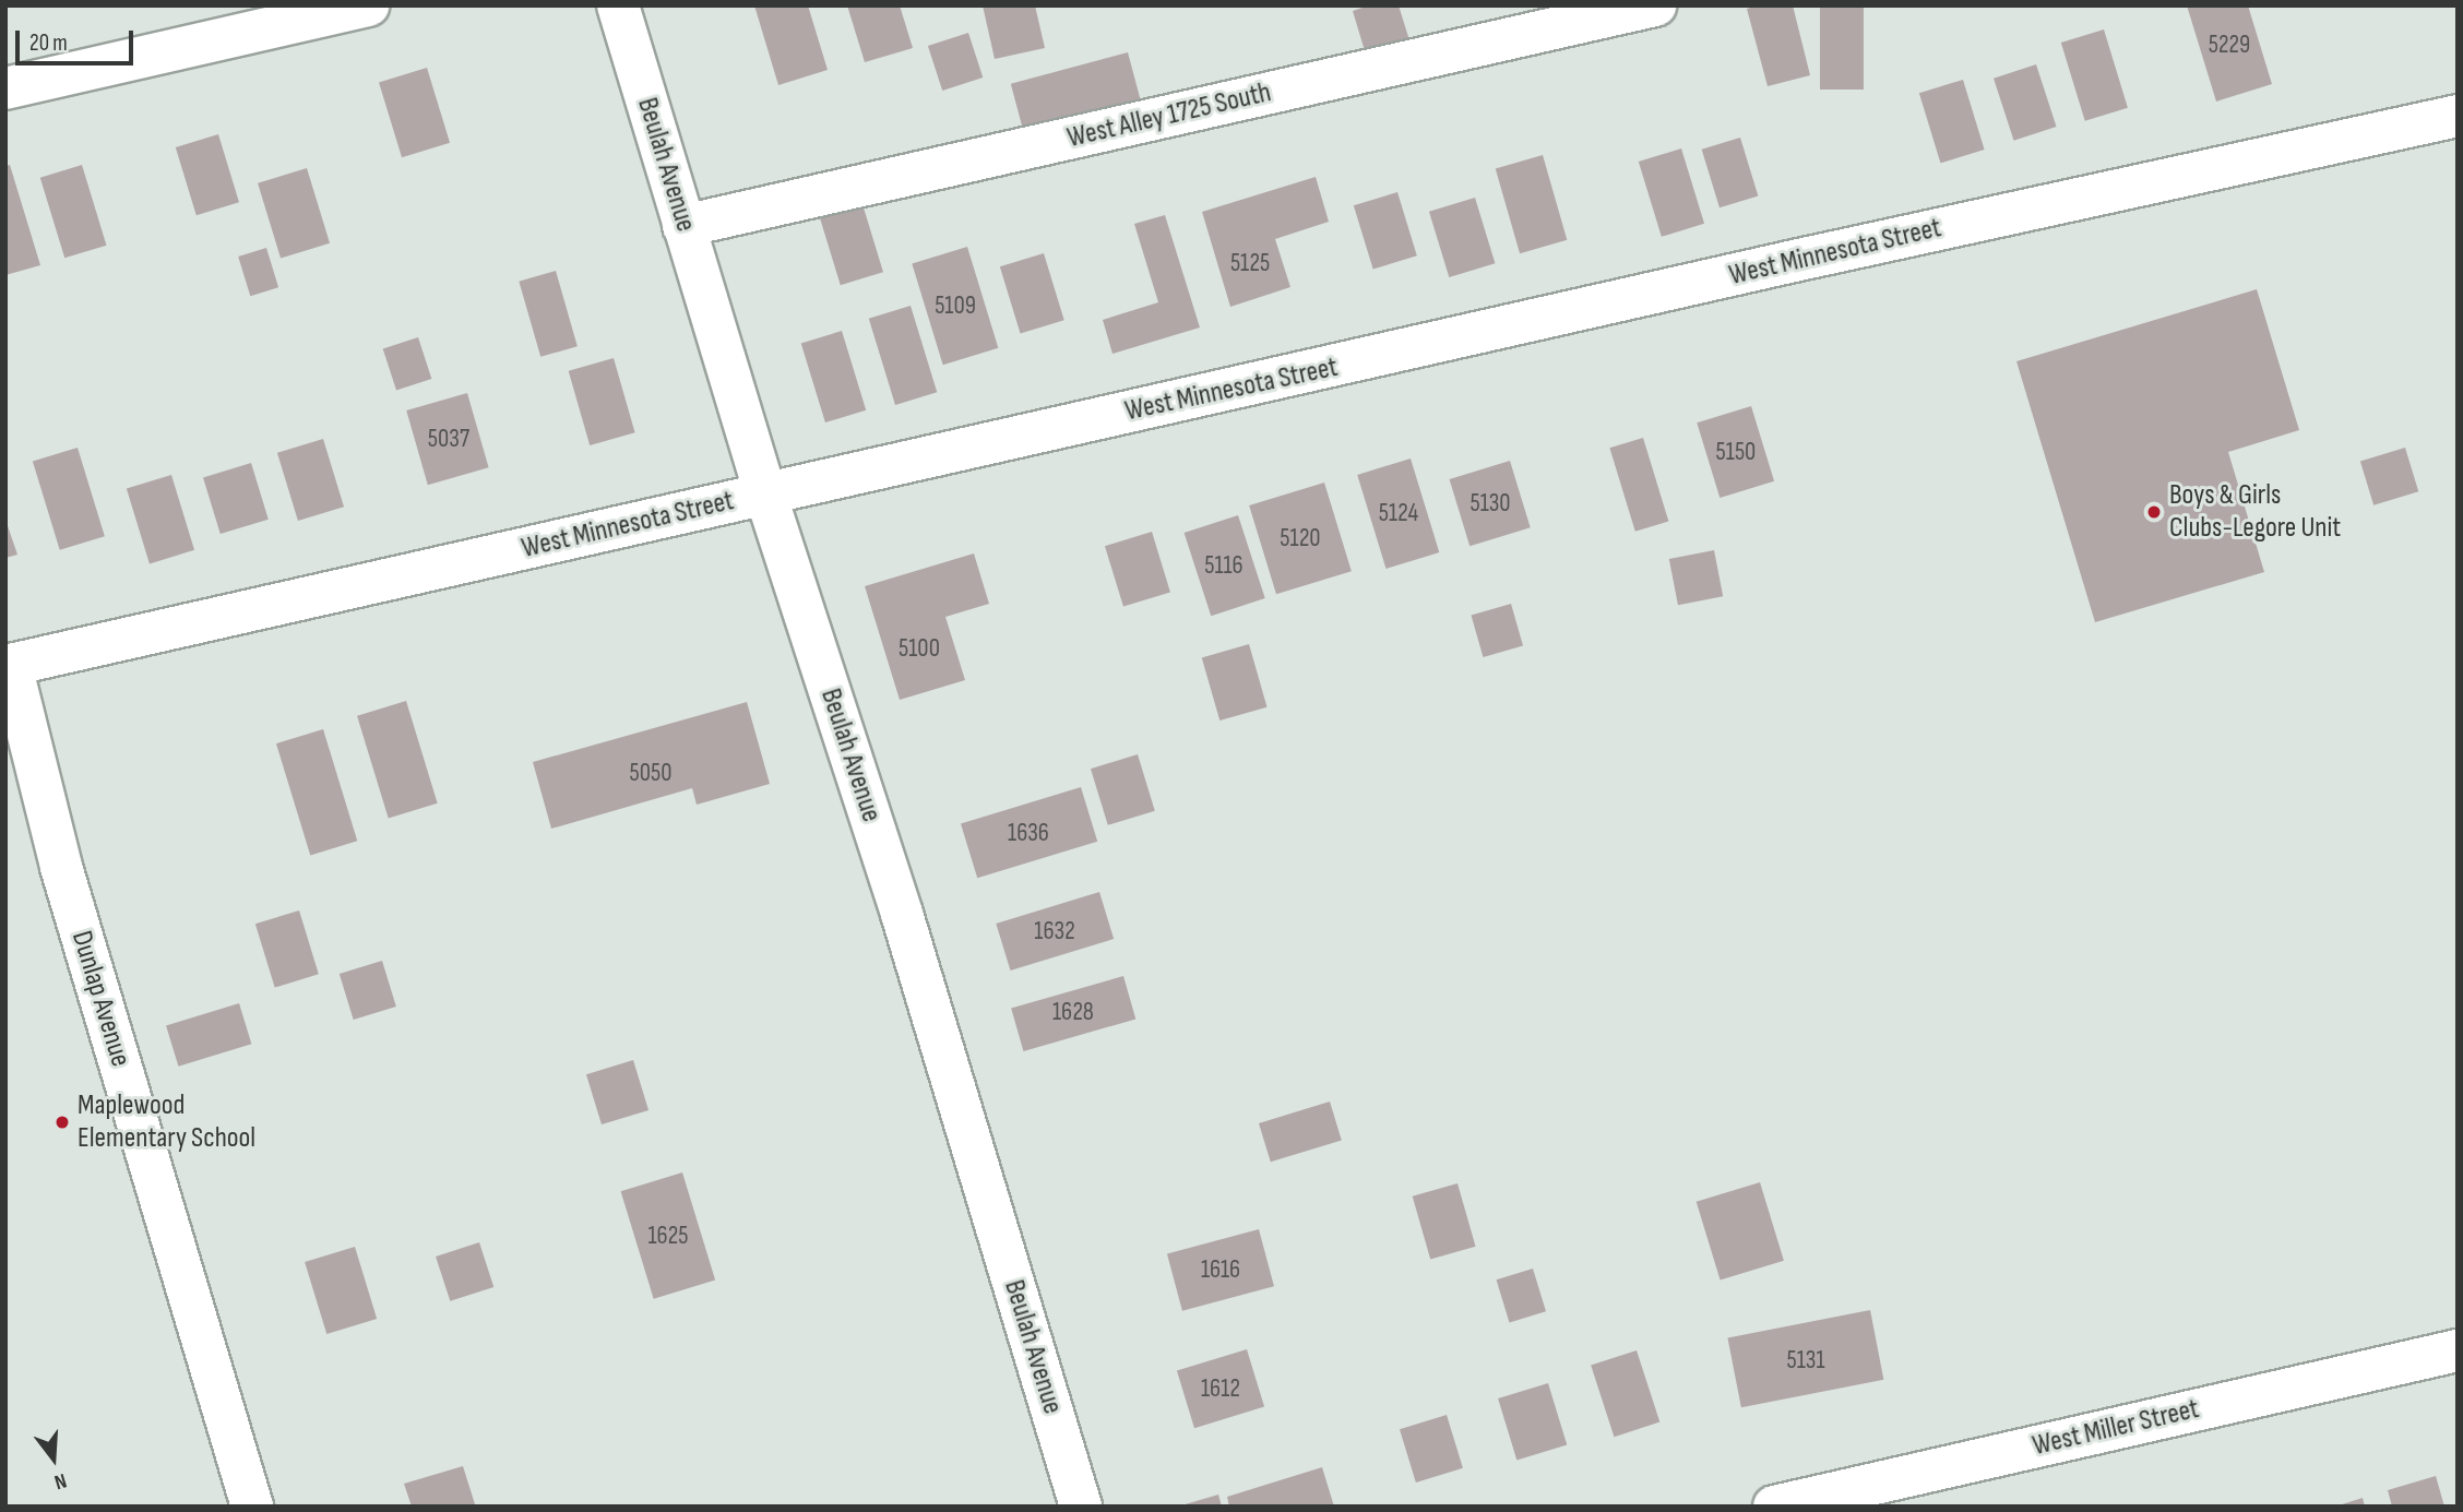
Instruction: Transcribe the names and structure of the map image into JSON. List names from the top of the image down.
{
  "streets": {
    "street": [
      "West Alley 1725 South",
      "Beulah Avenue",
      "West Minnesota Street",
      "Dunlap Avenue",
      "West Miller Street"
    ]
  },
  "crossings": [
    ["West Alley 1725 South", "Beulah Avenue"],
    ["Beulah Avenue", "West Minnesota Street"],
    ["West Minnesota Street", "Dunlap Avenue"]
  ],
  "places": ["Boys & Girls Clubs-Legore Unit", "Maplewood Elementary School"],
  "house_numbers": [
    "5229",
    "5125",
    "5109",
    "5037",
    "5150",
    "5130",
    "5124",
    "5120",
    "5116",
    "5100",
    "5050",
    "1636",
    "1632",
    "1628",
    "1625",
    "1616",
    "5131",
    "1612"
  ],
  "scale_bar": "20 m",
  "north": "bottom"
}
